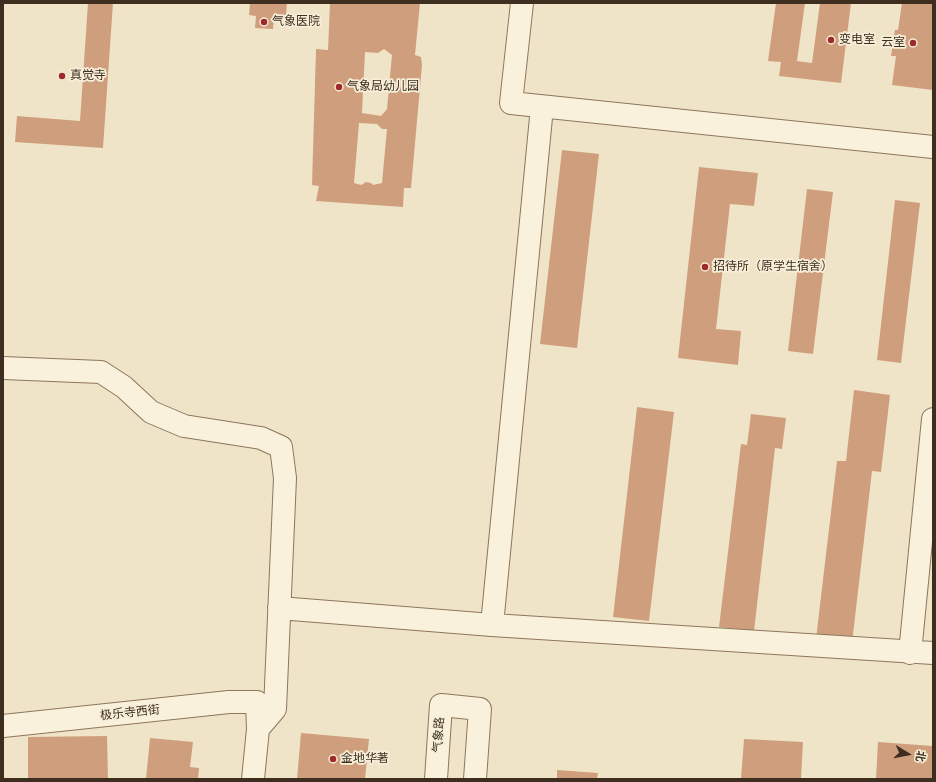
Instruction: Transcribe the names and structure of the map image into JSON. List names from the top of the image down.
{
  "streets": {
    "street": ["极乐寺西街", "气象路"]
  },
  "places": [
    "气象医院",
    "变电室",
    "云室",
    "真觉寺",
    "气象局幼儿园",
    "招待所（原学生宿舍）",
    "金地华著"
  ],
  "north": "right"
}
